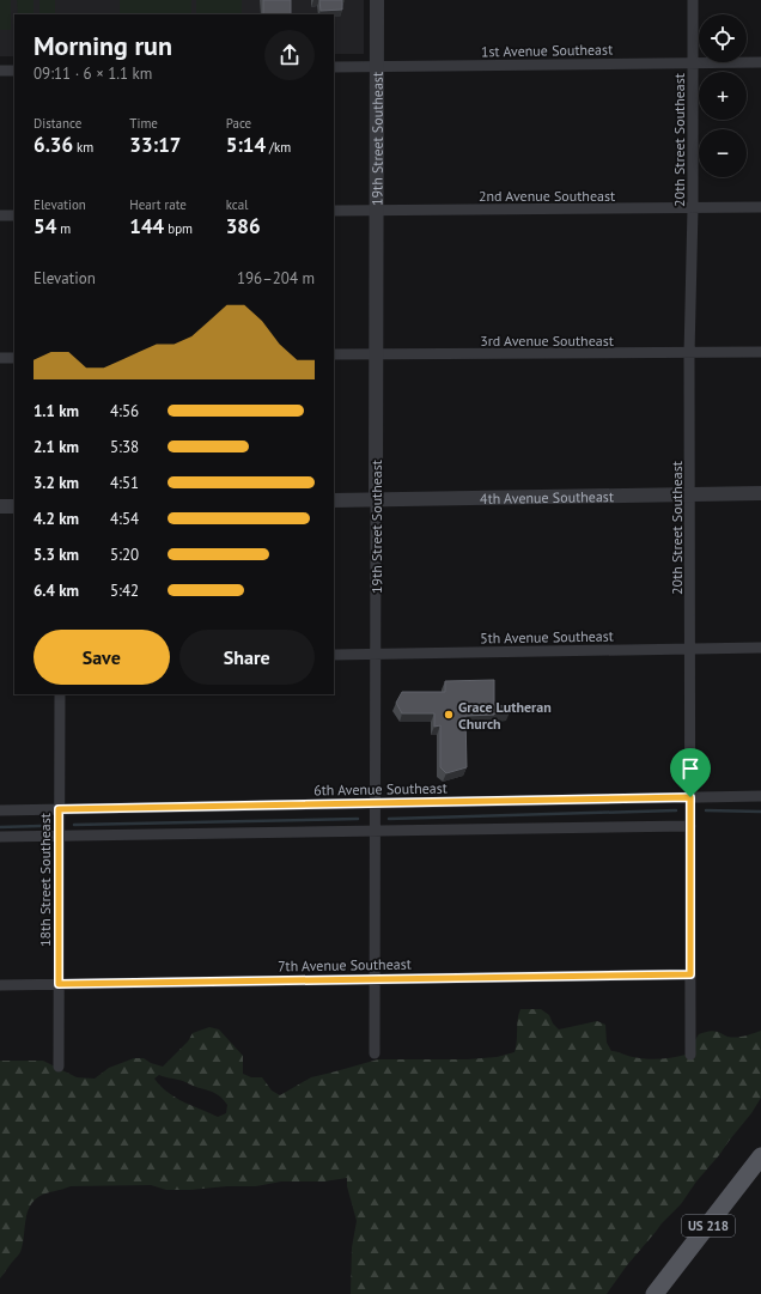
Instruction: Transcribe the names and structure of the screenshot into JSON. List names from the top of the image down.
{
  "streets": {
    "main road": ["US 218"],
    "street": [
      "1st Avenue Southeast",
      "19th Street Southeast",
      "20th Street Southeast",
      "2nd Avenue Southeast",
      "3rd Avenue Southeast",
      "4th Avenue Southeast",
      "5th Avenue Southeast",
      "6th Avenue Southeast",
      "18th Street Southeast",
      "7th Avenue Southeast"
    ]
  },
  "crossings": [
    ["1st Avenue Southeast", "19th Street Southeast"],
    ["1st Avenue Southeast", "20th Street Southeast"],
    ["19th Street Southeast", "2nd Avenue Southeast"],
    ["19th Street Southeast", "3rd Avenue Southeast"],
    ["19th Street Southeast", "4th Avenue Southeast"],
    ["19th Street Southeast", "5th Avenue Southeast"],
    ["19th Street Southeast", "6th Avenue Southeast"],
    ["19th Street Southeast", "7th Avenue Southeast"],
    ["20th Street Southeast", "2nd Avenue Southeast"],
    ["20th Street Southeast", "3rd Avenue Southeast"],
    ["20th Street Southeast", "4th Avenue Southeast"],
    ["20th Street Southeast", "5th Avenue Southeast"],
    ["20th Street Southeast", "6th Avenue Southeast"],
    ["20th Street Southeast", "7th Avenue Southeast"],
    ["6th Avenue Southeast", "18th Street Southeast"],
    ["18th Street Southeast", "7th Avenue Southeast"]
  ],
  "places": ["Grace Lutheran Church"],
  "page": {
    "map_buttons": ["+", "−"],
    "heading": ["Morning run", "09:11 · 6 × 1.1 km"],
    "stats": [
      ["Distance", "6.36 km"],
      ["Time", "33:17"],
      ["Pace", "5:14 /km"],
      ["Elevation", "54 m"],
      ["Heart rate", "144 bpm"],
      ["kcal", "386"]
    ],
    "chart": ["Elevation", "196–204 m"],
    "list": [
      {
        "name": "1.1 km",
        "note": "4:56"
      },
      {
        "name": "2.1 km",
        "note": "5:38"
      },
      {
        "name": "3.2 km",
        "note": "4:51"
      },
      {
        "name": "4.2 km",
        "note": "4:54"
      },
      {
        "name": "5.3 km",
        "note": "5:20"
      },
      {
        "name": "6.4 km",
        "note": "5:42"
      }
    ],
    "buttons": ["Save", "Share"]
  }
}
